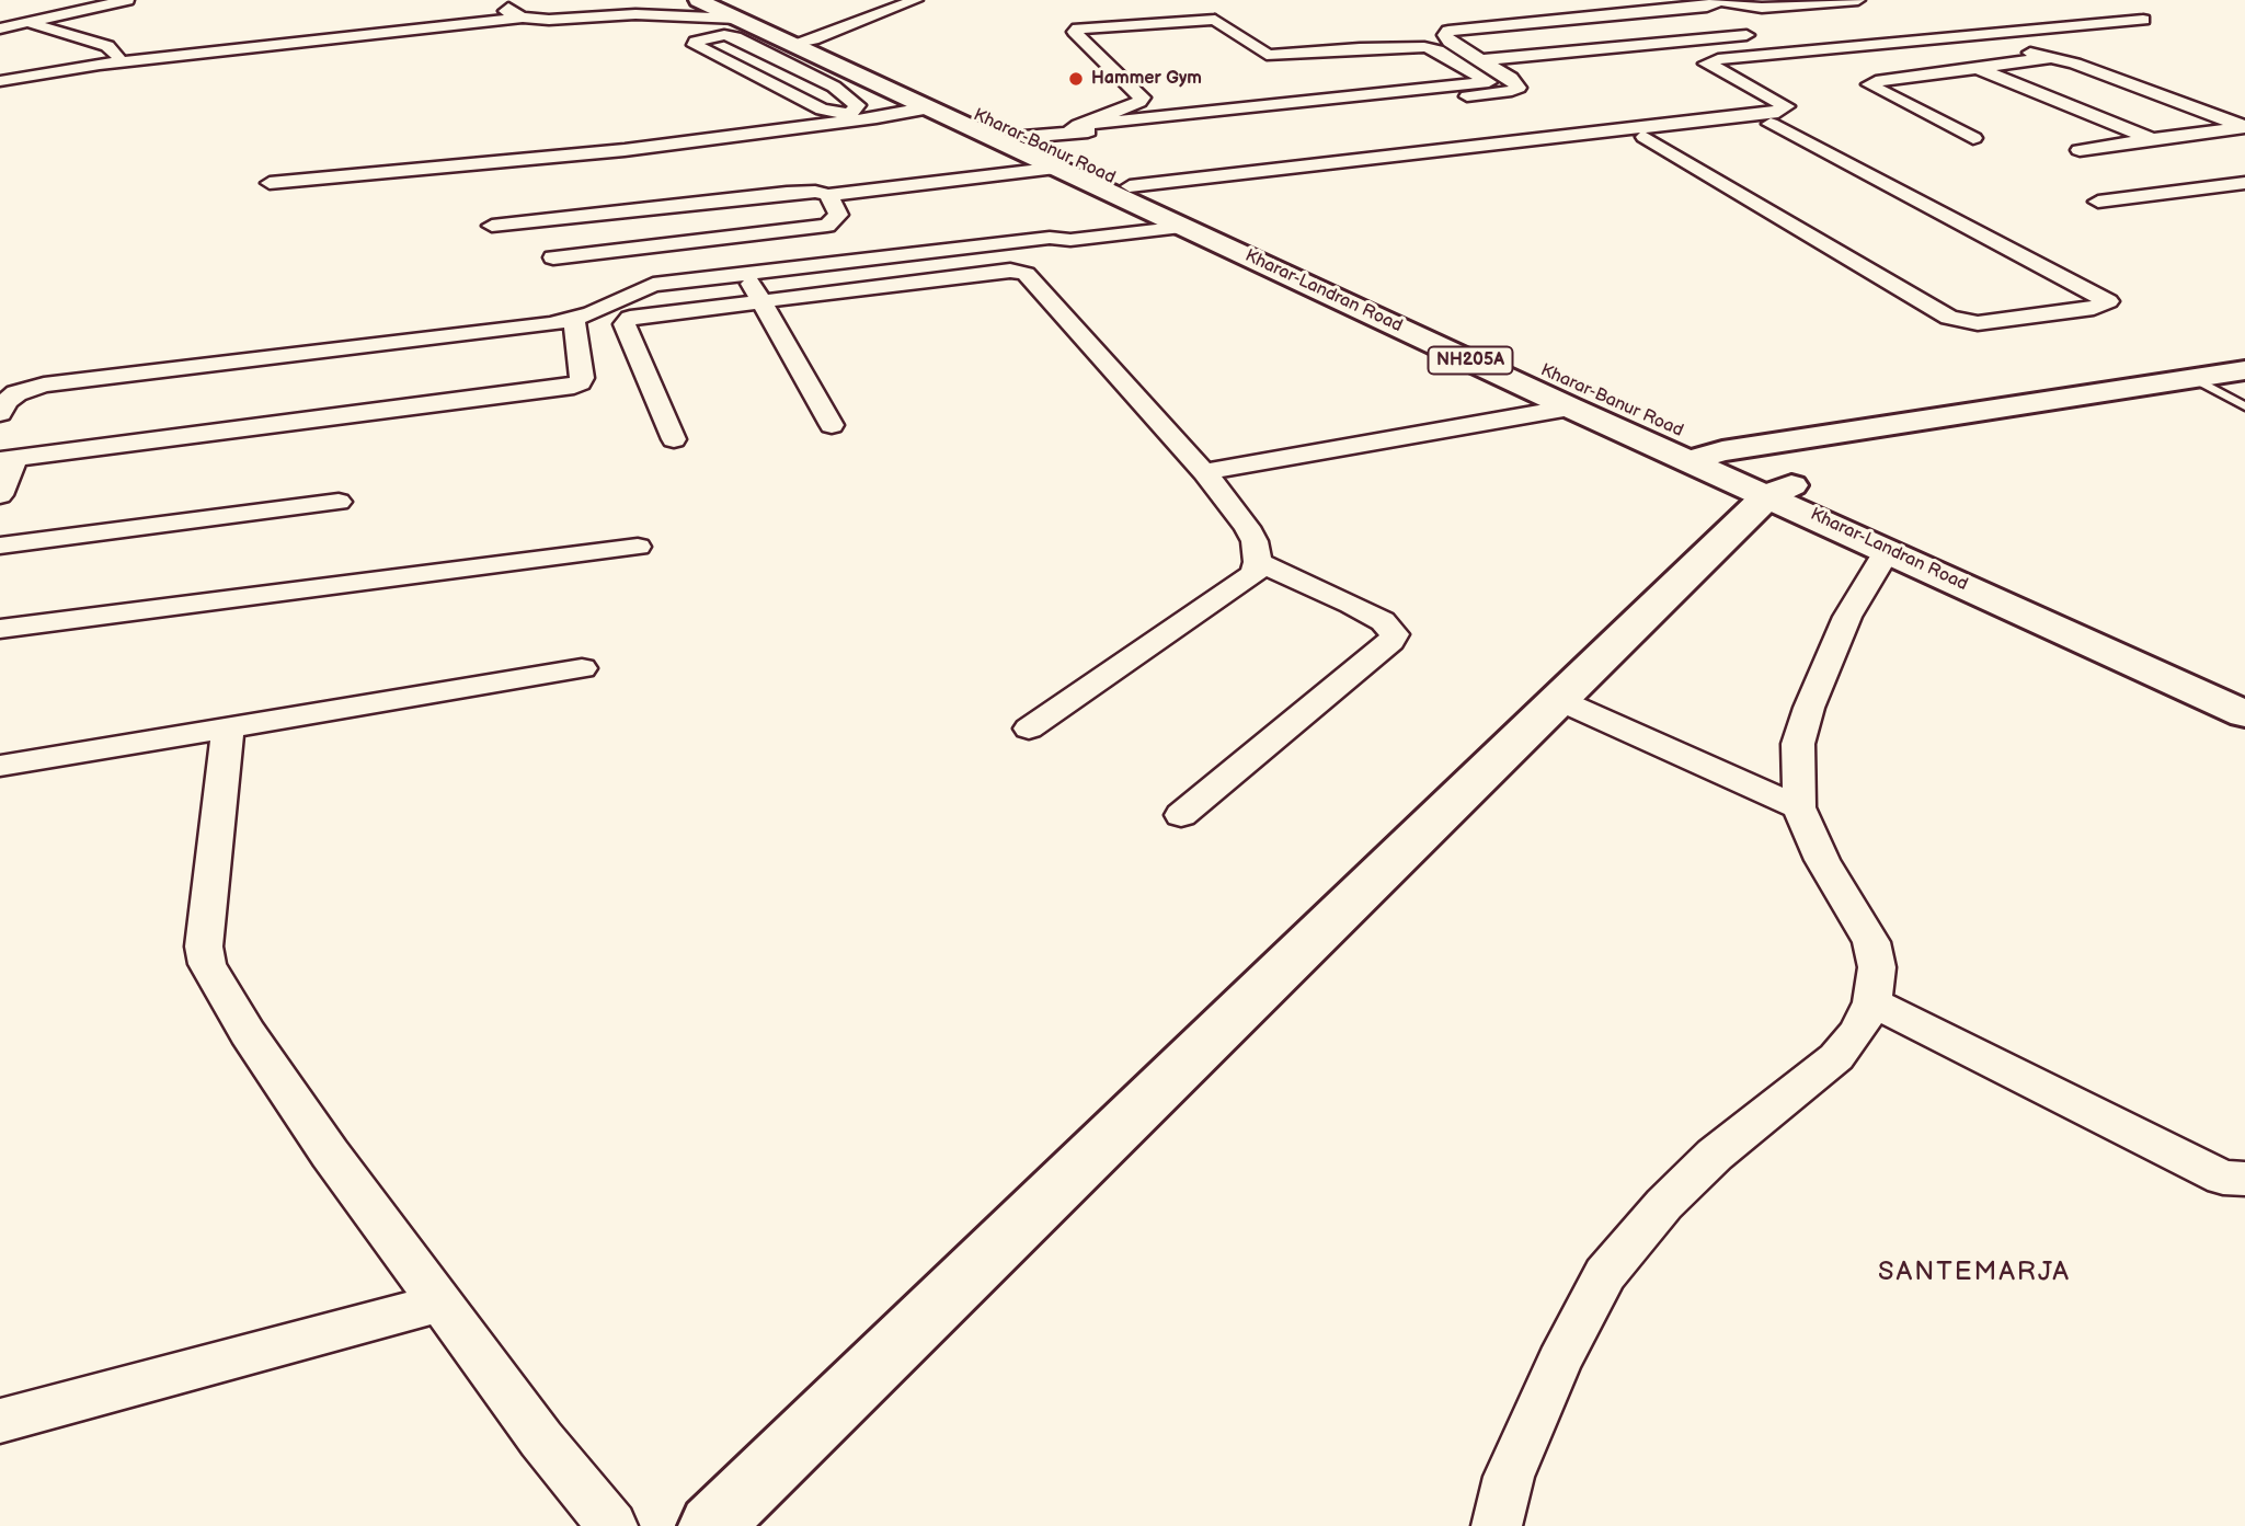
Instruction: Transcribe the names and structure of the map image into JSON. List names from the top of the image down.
{
  "streets": {
    "main road": ["Kharar-Banur Road", "Kharar-Landran Road", "NH205A"]
  },
  "crossings": [
    ["Kharar-Banur Road", "Kharar-Landran Road"]
  ],
  "districts": ["SANTEMARJA"],
  "places": ["Hammer Gym"]
}
